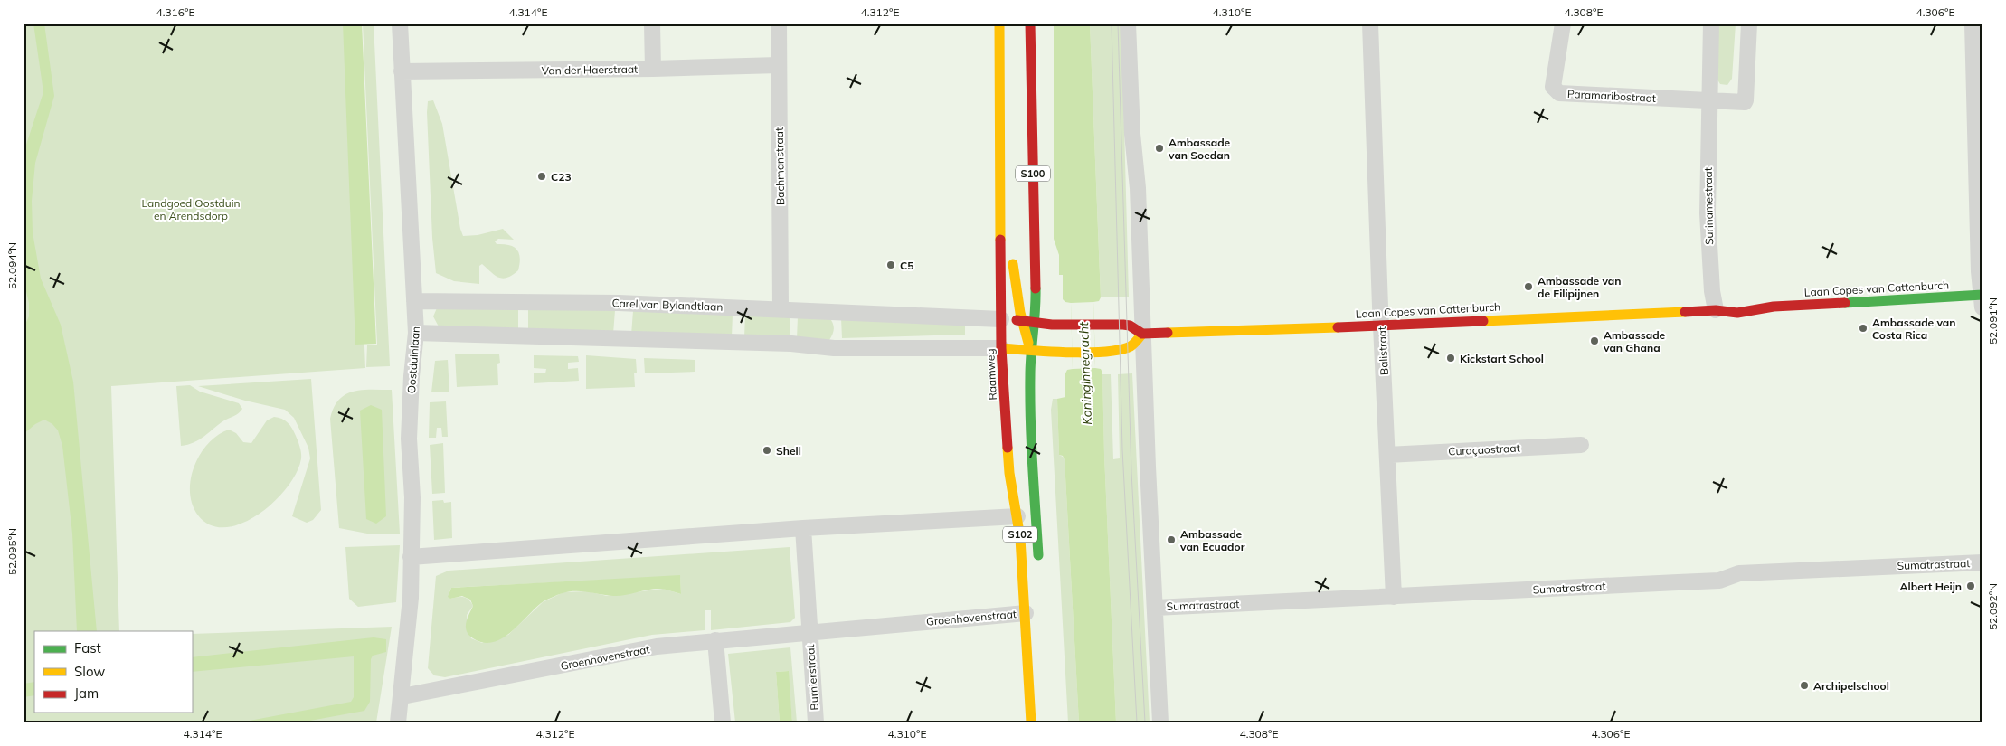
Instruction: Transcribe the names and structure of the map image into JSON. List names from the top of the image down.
{
  "streets": {
    "main road": [
      "S100",
      "Laan Copes van Cattenburch",
      "Raamweg",
      "S102"
    ],
    "street": [
      "Van der Haerstraat",
      "Paramaribostraat",
      "Bachmanstraat",
      "Surinamestraat",
      "Carel van Bylandtlaan",
      "Balistraat",
      "Oostduinlaan",
      "Curaçaostraat",
      "Sumatrastraat",
      "Groenhovenstraat",
      "Burnierstraat"
    ]
  },
  "crossings": [
    ["Van der Haerstraat", "Bachmanstraat"],
    ["Van der Haerstraat", "Oostduinlaan"],
    ["Paramaribostraat", "Surinamestraat"],
    ["Bachmanstraat", "Carel van Bylandtlaan"],
    ["S100", "Laan Copes van Cattenburch"],
    ["S100", "S102"],
    ["Surinamestraat", "Laan Copes van Cattenburch"],
    ["Laan Copes van Cattenburch", "Carel van Bylandtlaan"],
    ["Laan Copes van Cattenburch", "Balistraat"],
    ["Laan Copes van Cattenburch", "Raamweg"],
    ["Carel van Bylandtlaan", "Oostduinlaan"],
    ["Carel van Bylandtlaan", "Raamweg"],
    ["Balistraat", "Curaçaostraat"],
    ["Balistraat", "Sumatrastraat"],
    ["Oostduinlaan", "Groenhovenstraat"],
    ["Raamweg", "Groenhovenstraat"],
    ["Groenhovenstraat", "Burnierstraat"]
  ],
  "water": ["Koninginnegracht"],
  "parks": ["Landgoed Oostduin en Arendsdorp"],
  "places": [
    "Ambassade van Soedan",
    "C23",
    "C5",
    "Ambassade van de Filipijnen",
    "Ambassade van Costa Rica",
    "Ambassade van Ghana",
    "Kickstart School",
    "Shell",
    "Ambassade van Ecuador",
    "Albert Heijn",
    "Archipelschool"
  ],
  "legend": ["Fast", "Slow", "Jam"],
  "coordinates": [
    "4.316°E",
    "4.314°E",
    "4.312°E",
    "4.310°E",
    "4.308°E",
    "4.306°E",
    "52.094°N",
    "52.091°N",
    "52.095°N",
    "52.092°N"
  ]
}
